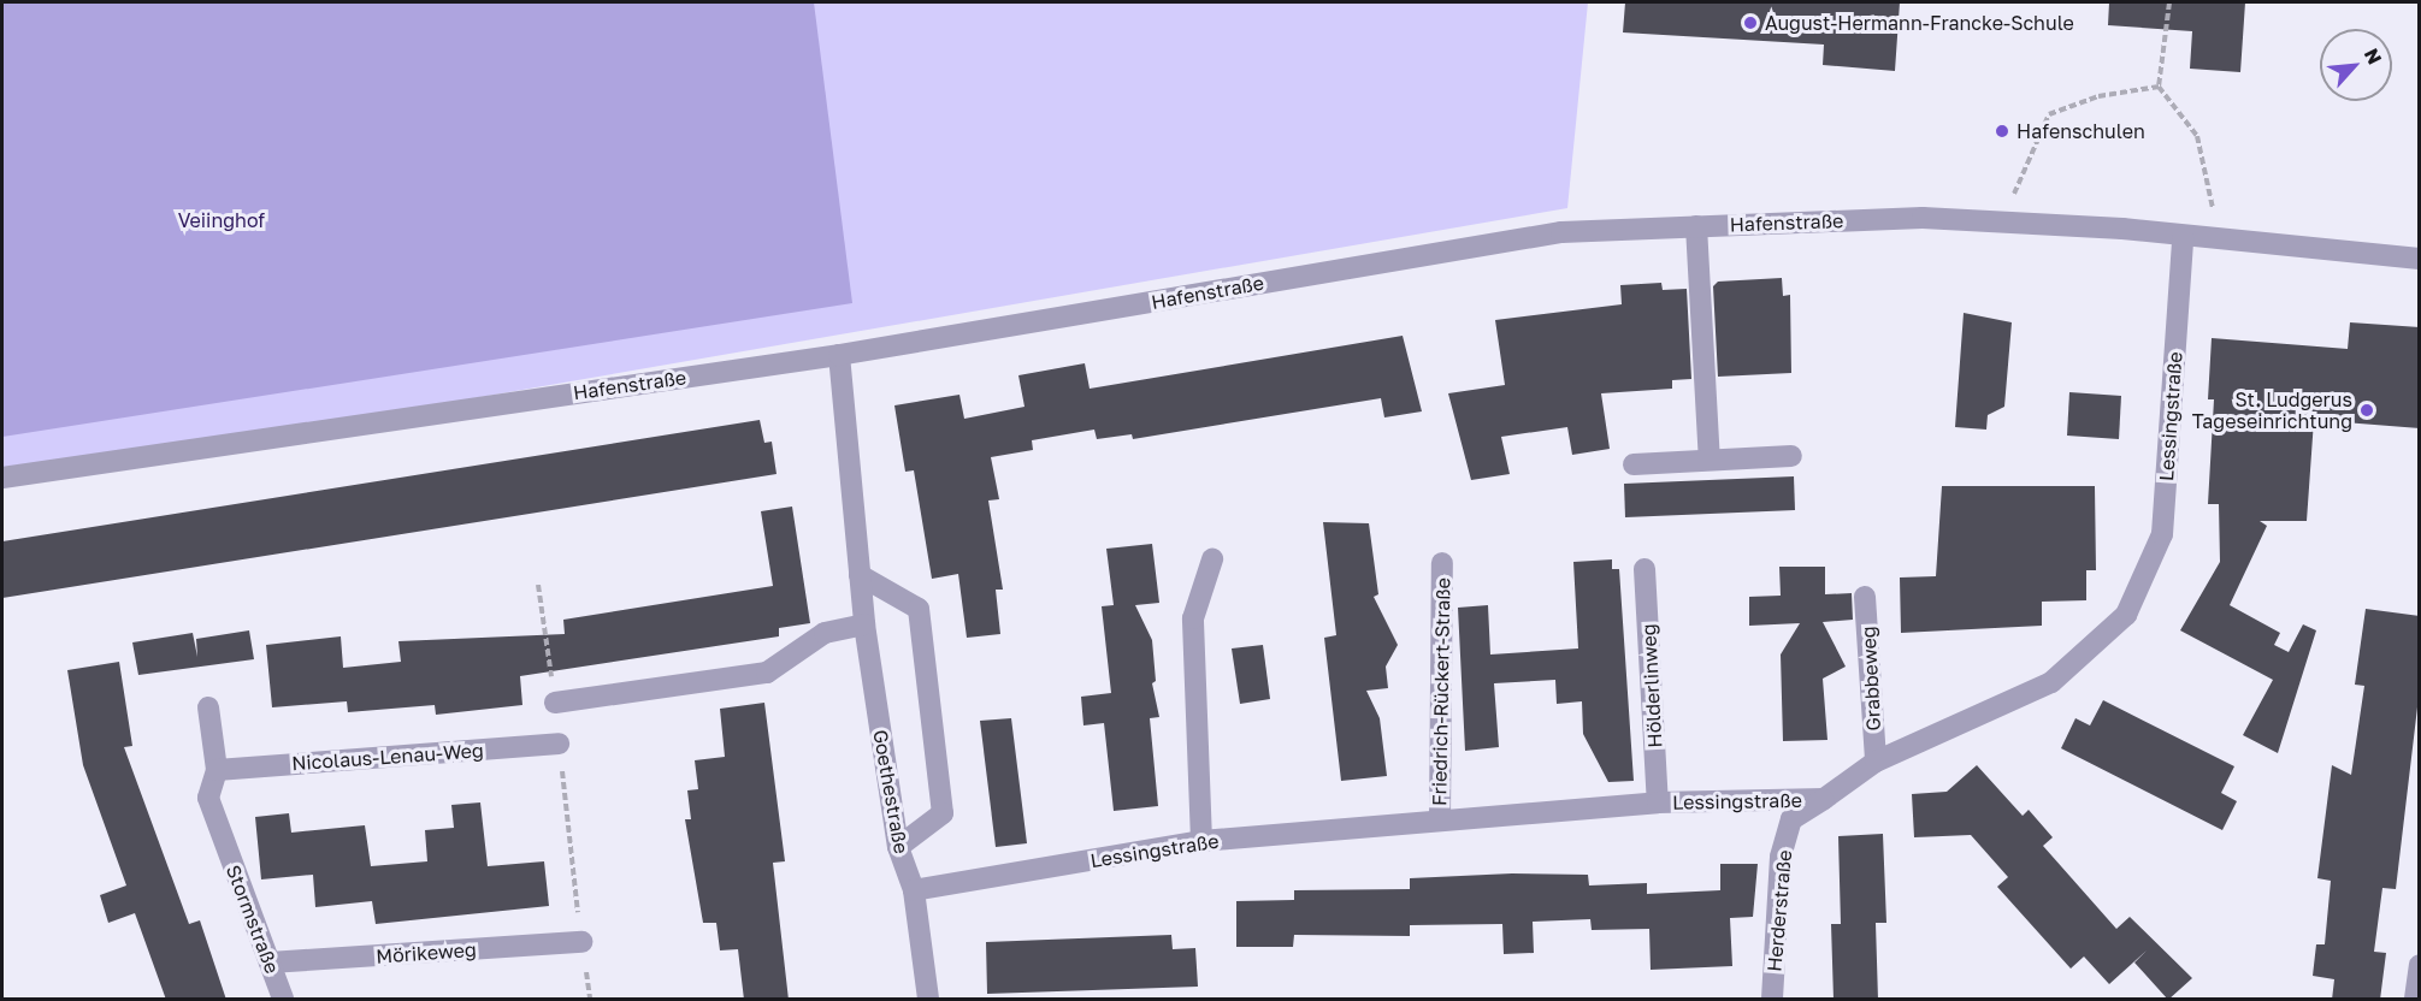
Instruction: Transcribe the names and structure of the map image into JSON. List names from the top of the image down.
{
  "streets": {
    "street": [
      "Hafenstraße",
      "Lessingstraße",
      "Grabbeweg",
      "Hölderlinweg",
      "Friedrich-Rückert-Straße",
      "Nicolaus-Lenau-Weg",
      "Goethestraße",
      "Herderstraße",
      "Stormstraße",
      "Mörikeweg"
    ]
  },
  "crossings": [
    ["Hafenstraße", "Lessingstraße"],
    ["Hafenstraße", "Goethestraße"],
    ["Lessingstraße", "Grabbeweg"],
    ["Lessingstraße", "Hölderlinweg"],
    ["Lessingstraße", "Friedrich-Rückert-Straße"],
    ["Lessingstraße", "Goethestraße"],
    ["Lessingstraße", "Herderstraße"],
    ["Nicolaus-Lenau-Weg", "Stormstraße"],
    ["Stormstraße", "Mörikeweg"]
  ],
  "parks": ["Veiinghof"],
  "places": ["August-Hermann-Francke-Schule", "Hafenschulen", "St. Ludgerus Tageseinrichtung"],
  "north": "top right"
}
